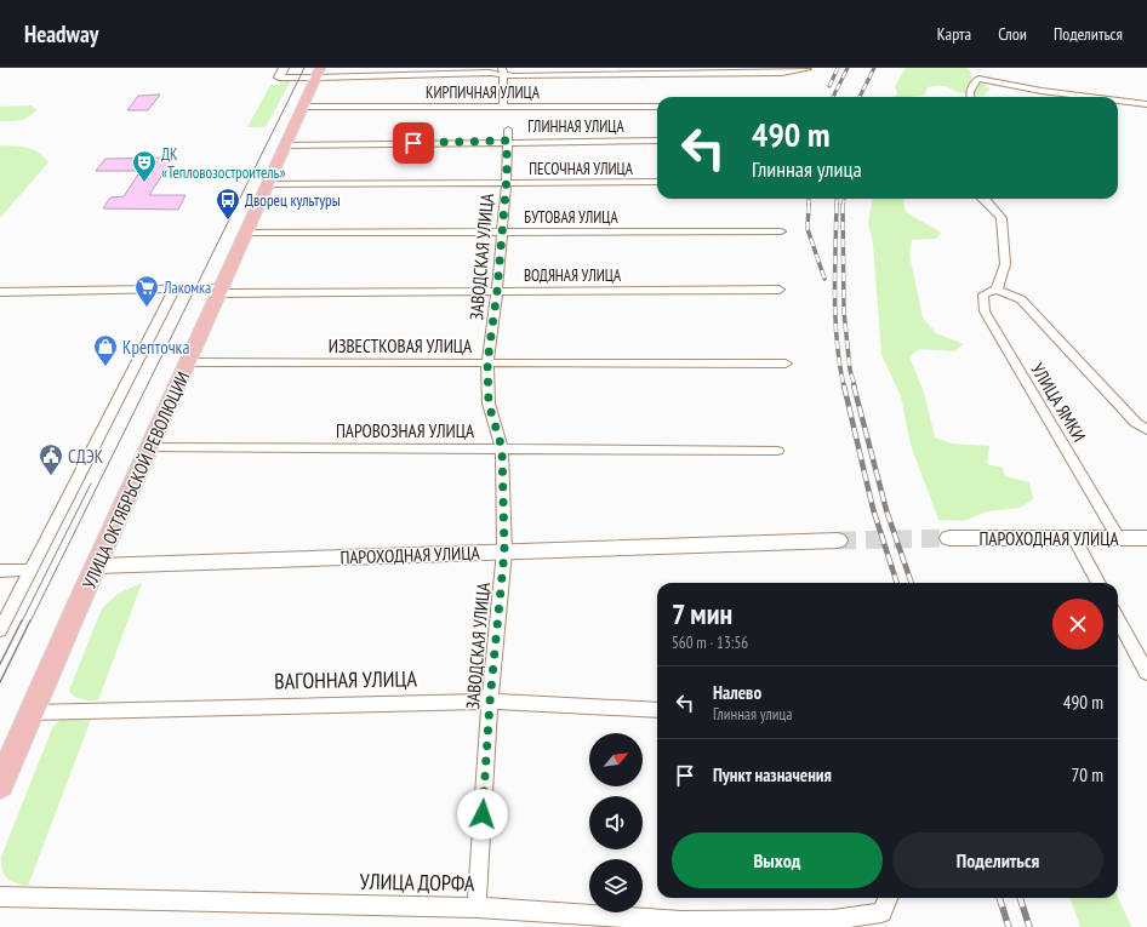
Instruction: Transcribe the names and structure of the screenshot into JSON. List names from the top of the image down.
{
  "streets": {
    "main road": ["УЛИЦА ОКТЯБРЬСКОЙ РЕВОЛЮЦИИ", "ПАРОХОДНАЯ УЛИЦА"],
    "street": [
      "КИРПИЧНАЯ УЛИЦА",
      "ГЛИННАЯ УЛИЦА",
      "ПЕСОЧНАЯ УЛИЦА",
      "БУТОВАЯ УЛИЦА",
      "ЗАВОДСКАЯ УЛИЦА",
      "ВОДЯНАЯ УЛИЦА",
      "ИЗВЕСТКОВАЯ УЛИЦА",
      "УЛИЦА ЯМКИ",
      "ПАРОВОЗНАЯ УЛИЦА",
      "ВАГОННАЯ УЛИЦА",
      "УЛИЦА ДОРФА"
    ]
  },
  "crossings": [
    ["КИРПИЧНАЯ УЛИЦА", "УЛИЦА ОКТЯБРЬСКОЙ РЕВОЛЮЦИИ"],
    ["ГЛИННАЯ УЛИЦА", "ЗАВОДСКАЯ УЛИЦА"],
    ["ГЛИННАЯ УЛИЦА", "УЛИЦА ОКТЯБРЬСКОЙ РЕВОЛЮЦИИ"],
    ["ПЕСОЧНАЯ УЛИЦА", "ЗАВОДСКАЯ УЛИЦА"],
    ["ПЕСОЧНАЯ УЛИЦА", "УЛИЦА ОКТЯБРЬСКОЙ РЕВОЛЮЦИИ"],
    ["БУТОВАЯ УЛИЦА", "ЗАВОДСКАЯ УЛИЦА"],
    ["БУТОВАЯ УЛИЦА", "УЛИЦА ОКТЯБРЬСКОЙ РЕВОЛЮЦИИ"],
    ["ЗАВОДСКАЯ УЛИЦА", "ВОДЯНАЯ УЛИЦА"],
    ["ЗАВОДСКАЯ УЛИЦА", "ИЗВЕСТКОВАЯ УЛИЦА"],
    ["ЗАВОДСКАЯ УЛИЦА", "ПАРОВОЗНАЯ УЛИЦА"],
    ["ЗАВОДСКАЯ УЛИЦА", "ПАРОХОДНАЯ УЛИЦА"],
    ["ЗАВОДСКАЯ УЛИЦА", "ВАГОННАЯ УЛИЦА"],
    ["ЗАВОДСКАЯ УЛИЦА", "УЛИЦА ДОРФА"],
    ["ВОДЯНАЯ УЛИЦА", "УЛИЦА ОКТЯБРЬСКОЙ РЕВОЛЮЦИИ"],
    ["ИЗВЕСТКОВАЯ УЛИЦА", "УЛИЦА ОКТЯБРЬСКОЙ РЕВОЛЮЦИИ"],
    ["УЛИЦА ЯМКИ", "ПАРОХОДНАЯ УЛИЦА"],
    ["ПАРОВОЗНАЯ УЛИЦА", "УЛИЦА ОКТЯБРЬСКОЙ РЕВОЛЮЦИИ"],
    ["УЛИЦА ОКТЯБРЬСКОЙ РЕВОЛЮЦИИ", "ПАРОХОДНАЯ УЛИЦА"],
    ["УЛИЦА ОКТЯБРЬСКОЙ РЕВОЛЮЦИИ", "ВАГОННАЯ УЛИЦА"]
  ],
  "places": {
    "theatre": ["ДК «Тепловозостроитель»"],
    "bus stop": ["Дворец культуры"],
    "supermarket": ["Лакомка"],
    "shop": ["Крепточка"],
    "public building": ["СДЭК"]
  },
  "north": "top right",
  "page": {
    "header": "Headway",
    "nav": ["Карта", "Слои", "Поделиться"],
    "turn": ["490 m", "Глинная улица"],
    "heading": ["7 мин", "560 m · 13:56"],
    "list": [
      {
        "name": "Налево",
        "note": "Глинная улица",
        "value": "490 m"
      },
      {
        "name": "Пункт назначения",
        "value": "70 m"
      }
    ],
    "buttons": ["Выход", "Поделиться"]
  }
}
